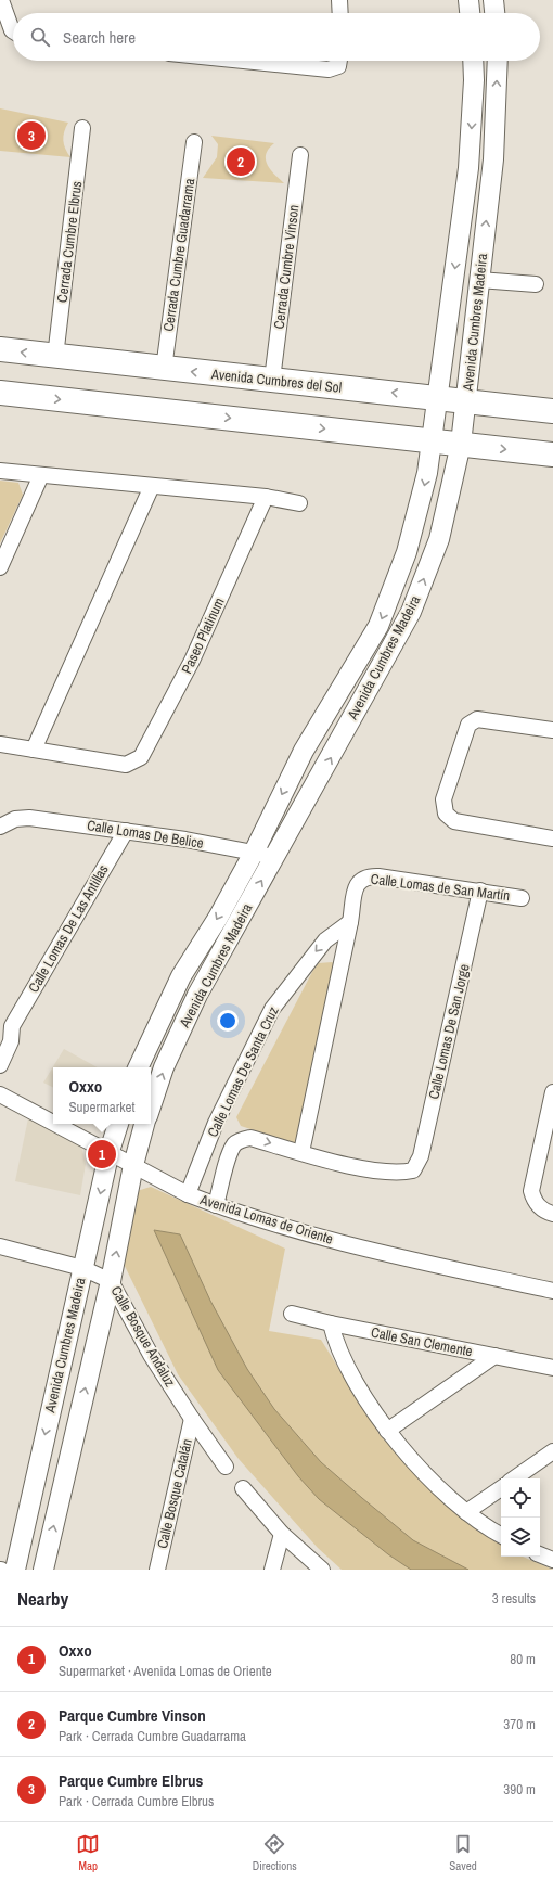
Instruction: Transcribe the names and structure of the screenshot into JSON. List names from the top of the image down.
{
  "streets": {
    "main road": ["Avenida Cumbres del Sol"],
    "street": [
      "Cerrada Cumbre Elbrus",
      "Cerrada Cumbre Guadarrama",
      "Cerrada Cumbre Vinson",
      "Avenida Cumbres Madeira",
      "Paseo Platinum",
      "Calle Lomas De Belice",
      "Calle Lomas de San Martín",
      "Calle Lomas De Las Antillas",
      "Calle Lomas De San Jorge",
      "Calle Lomas De Santa Cruz",
      "Avenida Lomas de Oriente",
      "Calle Bosque Andaluz",
      "Calle San Clemente",
      "Calle Bosque Catalán"
    ]
  },
  "crossings": [
    ["Cerrada Cumbre Elbrus", "Avenida Cumbres del Sol"],
    ["Cerrada Cumbre Guadarrama", "Avenida Cumbres del Sol"],
    ["Cerrada Cumbre Vinson", "Avenida Cumbres del Sol"],
    ["Avenida Cumbres Madeira", "Avenida Cumbres del Sol"],
    ["Avenida Cumbres Madeira", "Calle Lomas De Belice"],
    ["Avenida Cumbres Madeira", "Avenida Lomas de Oriente"],
    ["Avenida Cumbres Madeira", "Calle Bosque Andaluz"],
    ["Calle Lomas De Belice", "Calle Lomas De Las Antillas"],
    ["Calle Lomas de San Martín", "Calle Lomas De San Jorge"],
    ["Calle Lomas de San Martín", "Calle Lomas De Santa Cruz"],
    ["Calle Lomas De San Jorge", "Calle Lomas De Santa Cruz"],
    ["Calle Lomas De Santa Cruz", "Avenida Lomas de Oriente"],
    ["Calle Bosque Andaluz", "Calle Bosque Catalán"]
  ],
  "page": {
    "search": "Search here",
    "pins": ["3", "2", "1"],
    "popup": ["Oxxo", "Supermarket"],
    "heading": ["Nearby", "3 results"],
    "list": [
      {
        "mark": "1",
        "name": "Oxxo",
        "note": "Supermarket · Avenida Lomas de Oriente",
        "value": "80 m"
      },
      {
        "mark": "2",
        "name": "Parque Cumbre Vinson",
        "note": "Park · Cerrada Cumbre Guadarrama",
        "value": "370 m"
      },
      {
        "mark": "3",
        "name": "Parque Cumbre Elbrus",
        "note": "Park · Cerrada Cumbre Elbrus",
        "value": "390 m"
      }
    ],
    "nav": ["Map", "Directions", "Saved"]
  }
}
